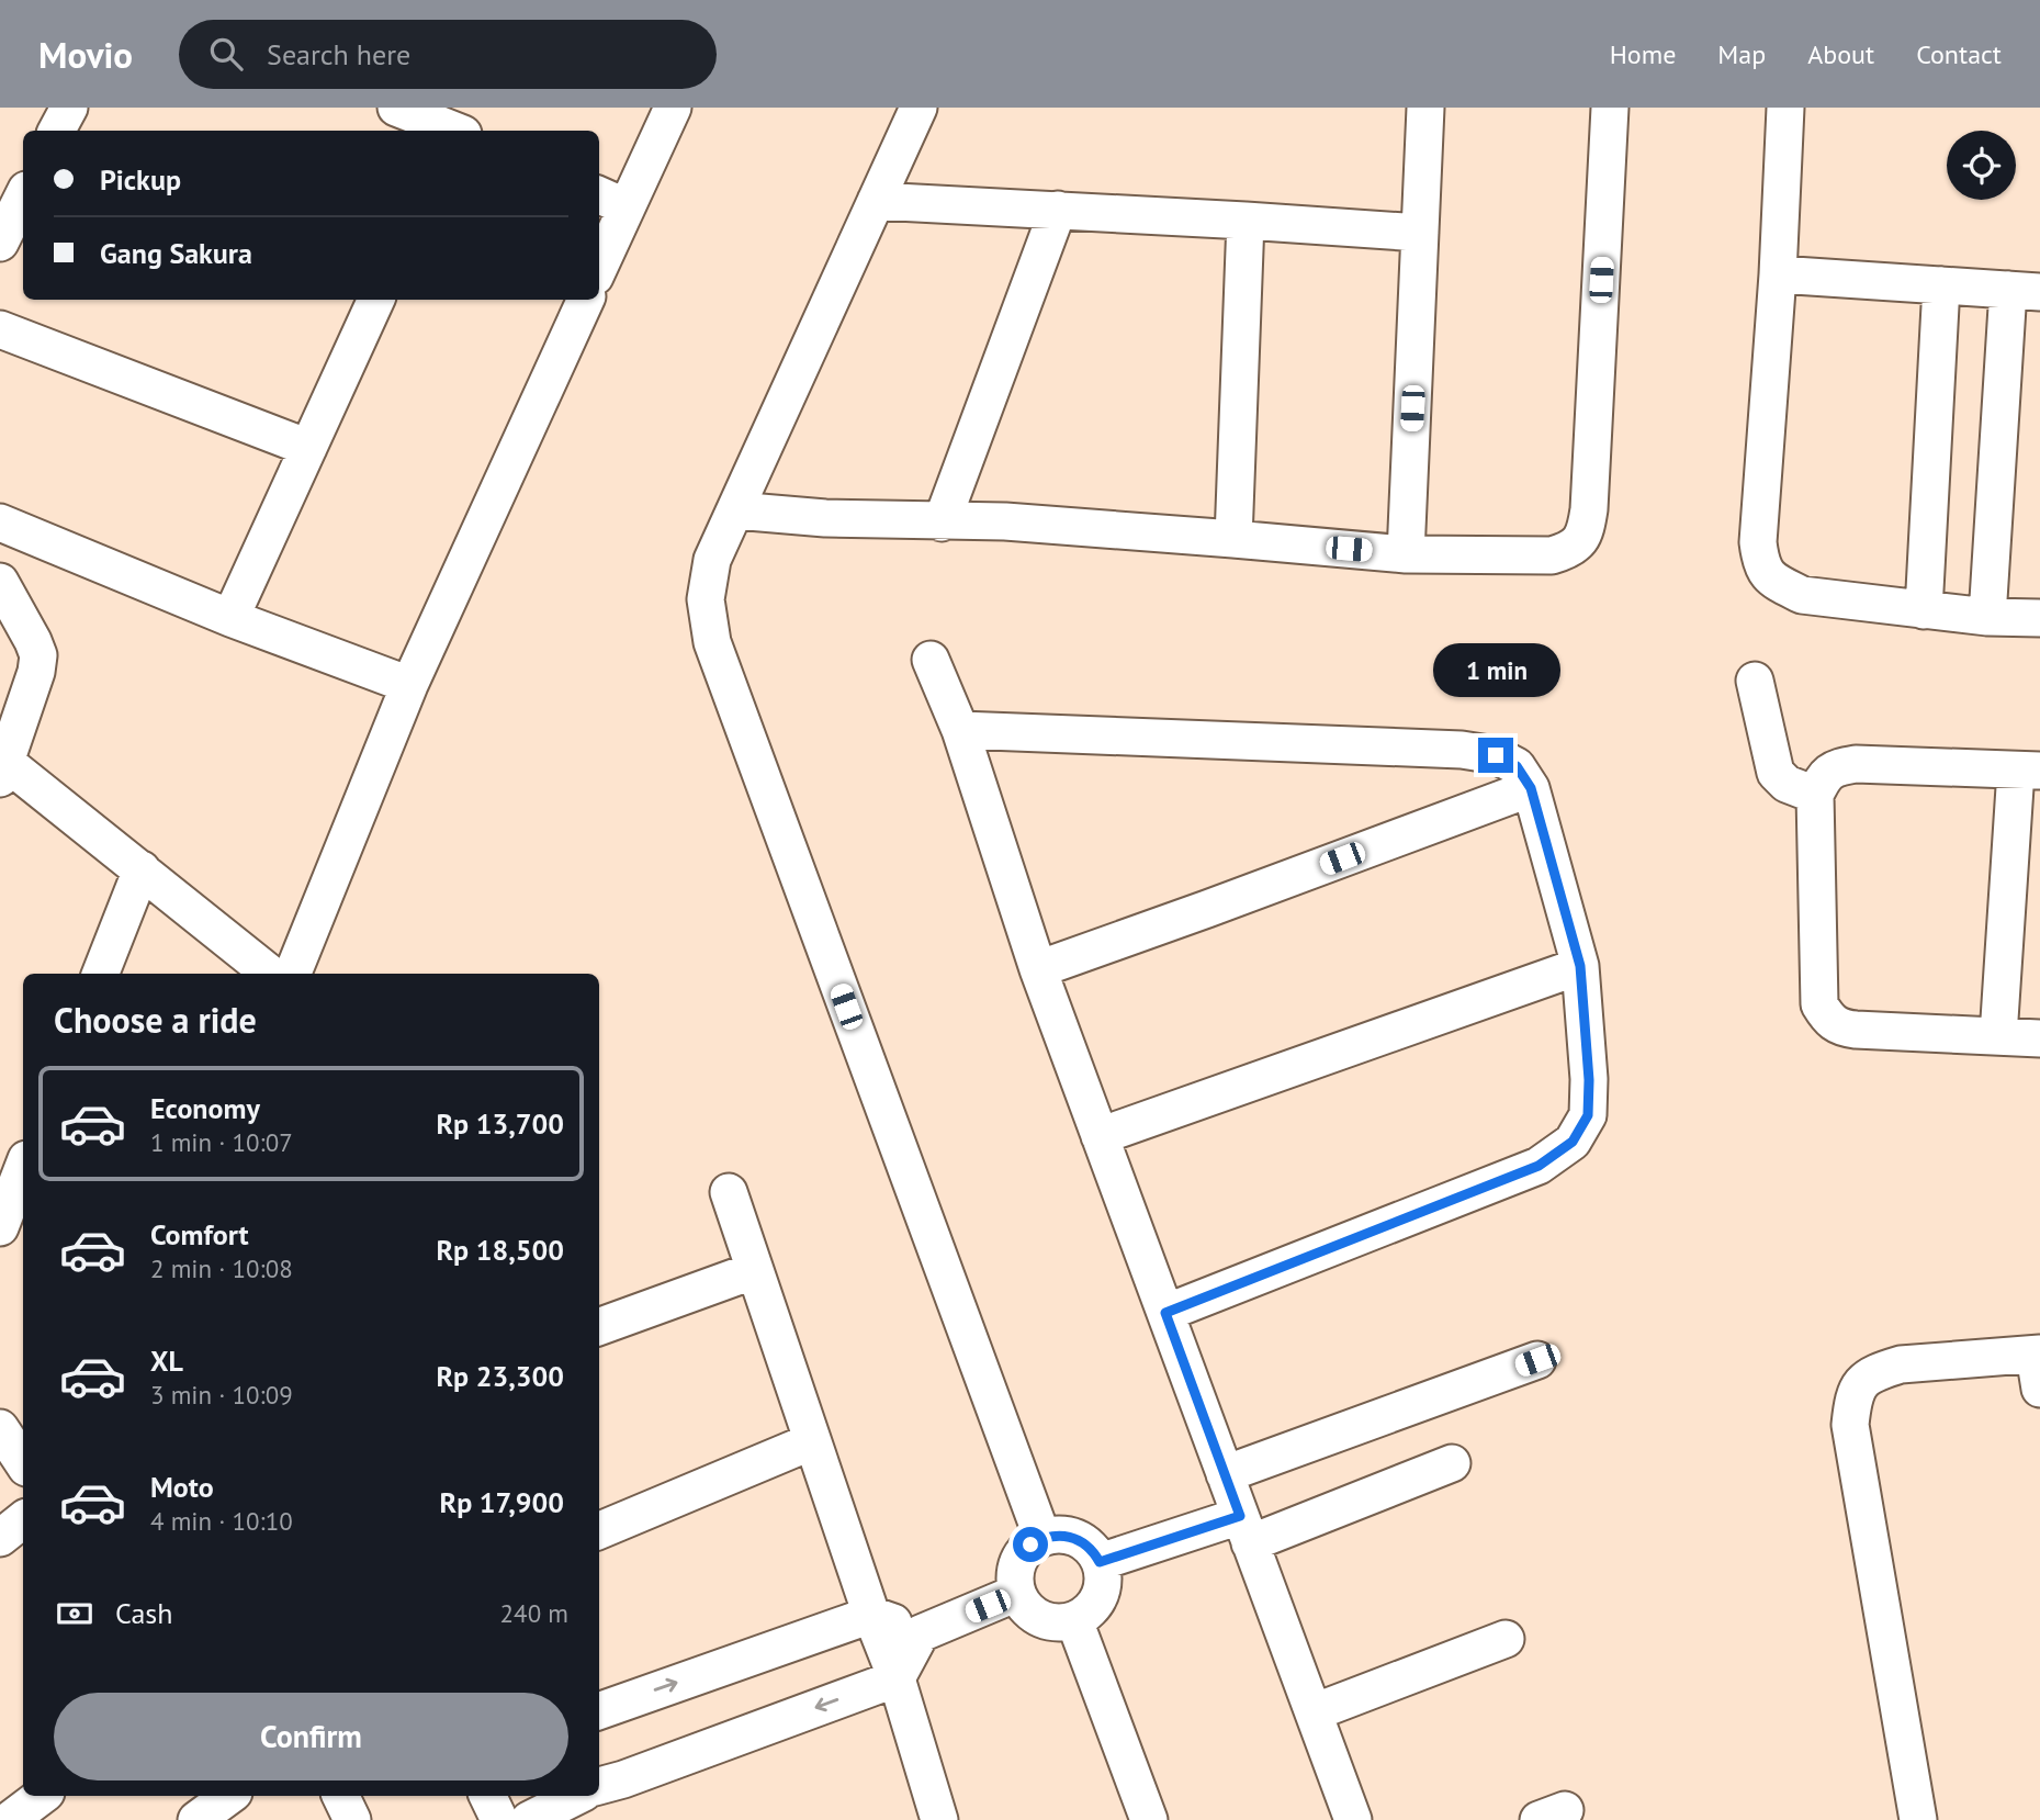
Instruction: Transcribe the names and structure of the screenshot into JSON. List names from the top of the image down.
{
  "page": {
    "header": "Movio",
    "search": "Search here",
    "nav": [
      "Home",
      "Map",
      "About",
      "Contact"
    ],
    "banner": ["Pickup", "Gang Sakura"],
    "bubble": "1 min",
    "heading": "Choose a ride",
    "list": [
      {
        "name": "Economy",
        "note": "1 min · 10:07",
        "value": "Rp 13,700"
      },
      {
        "name": "Comfort",
        "note": "2 min · 10:08",
        "value": "Rp 18,500"
      },
      {
        "name": "XL",
        "note": "3 min · 10:09",
        "value": "Rp 23,300"
      },
      {
        "name": "Moto",
        "note": "4 min · 10:10",
        "value": "Rp 17,900"
      }
    ],
    "pay": ["Cash", "240 m"],
    "buttons": "Confirm"
  }
}
